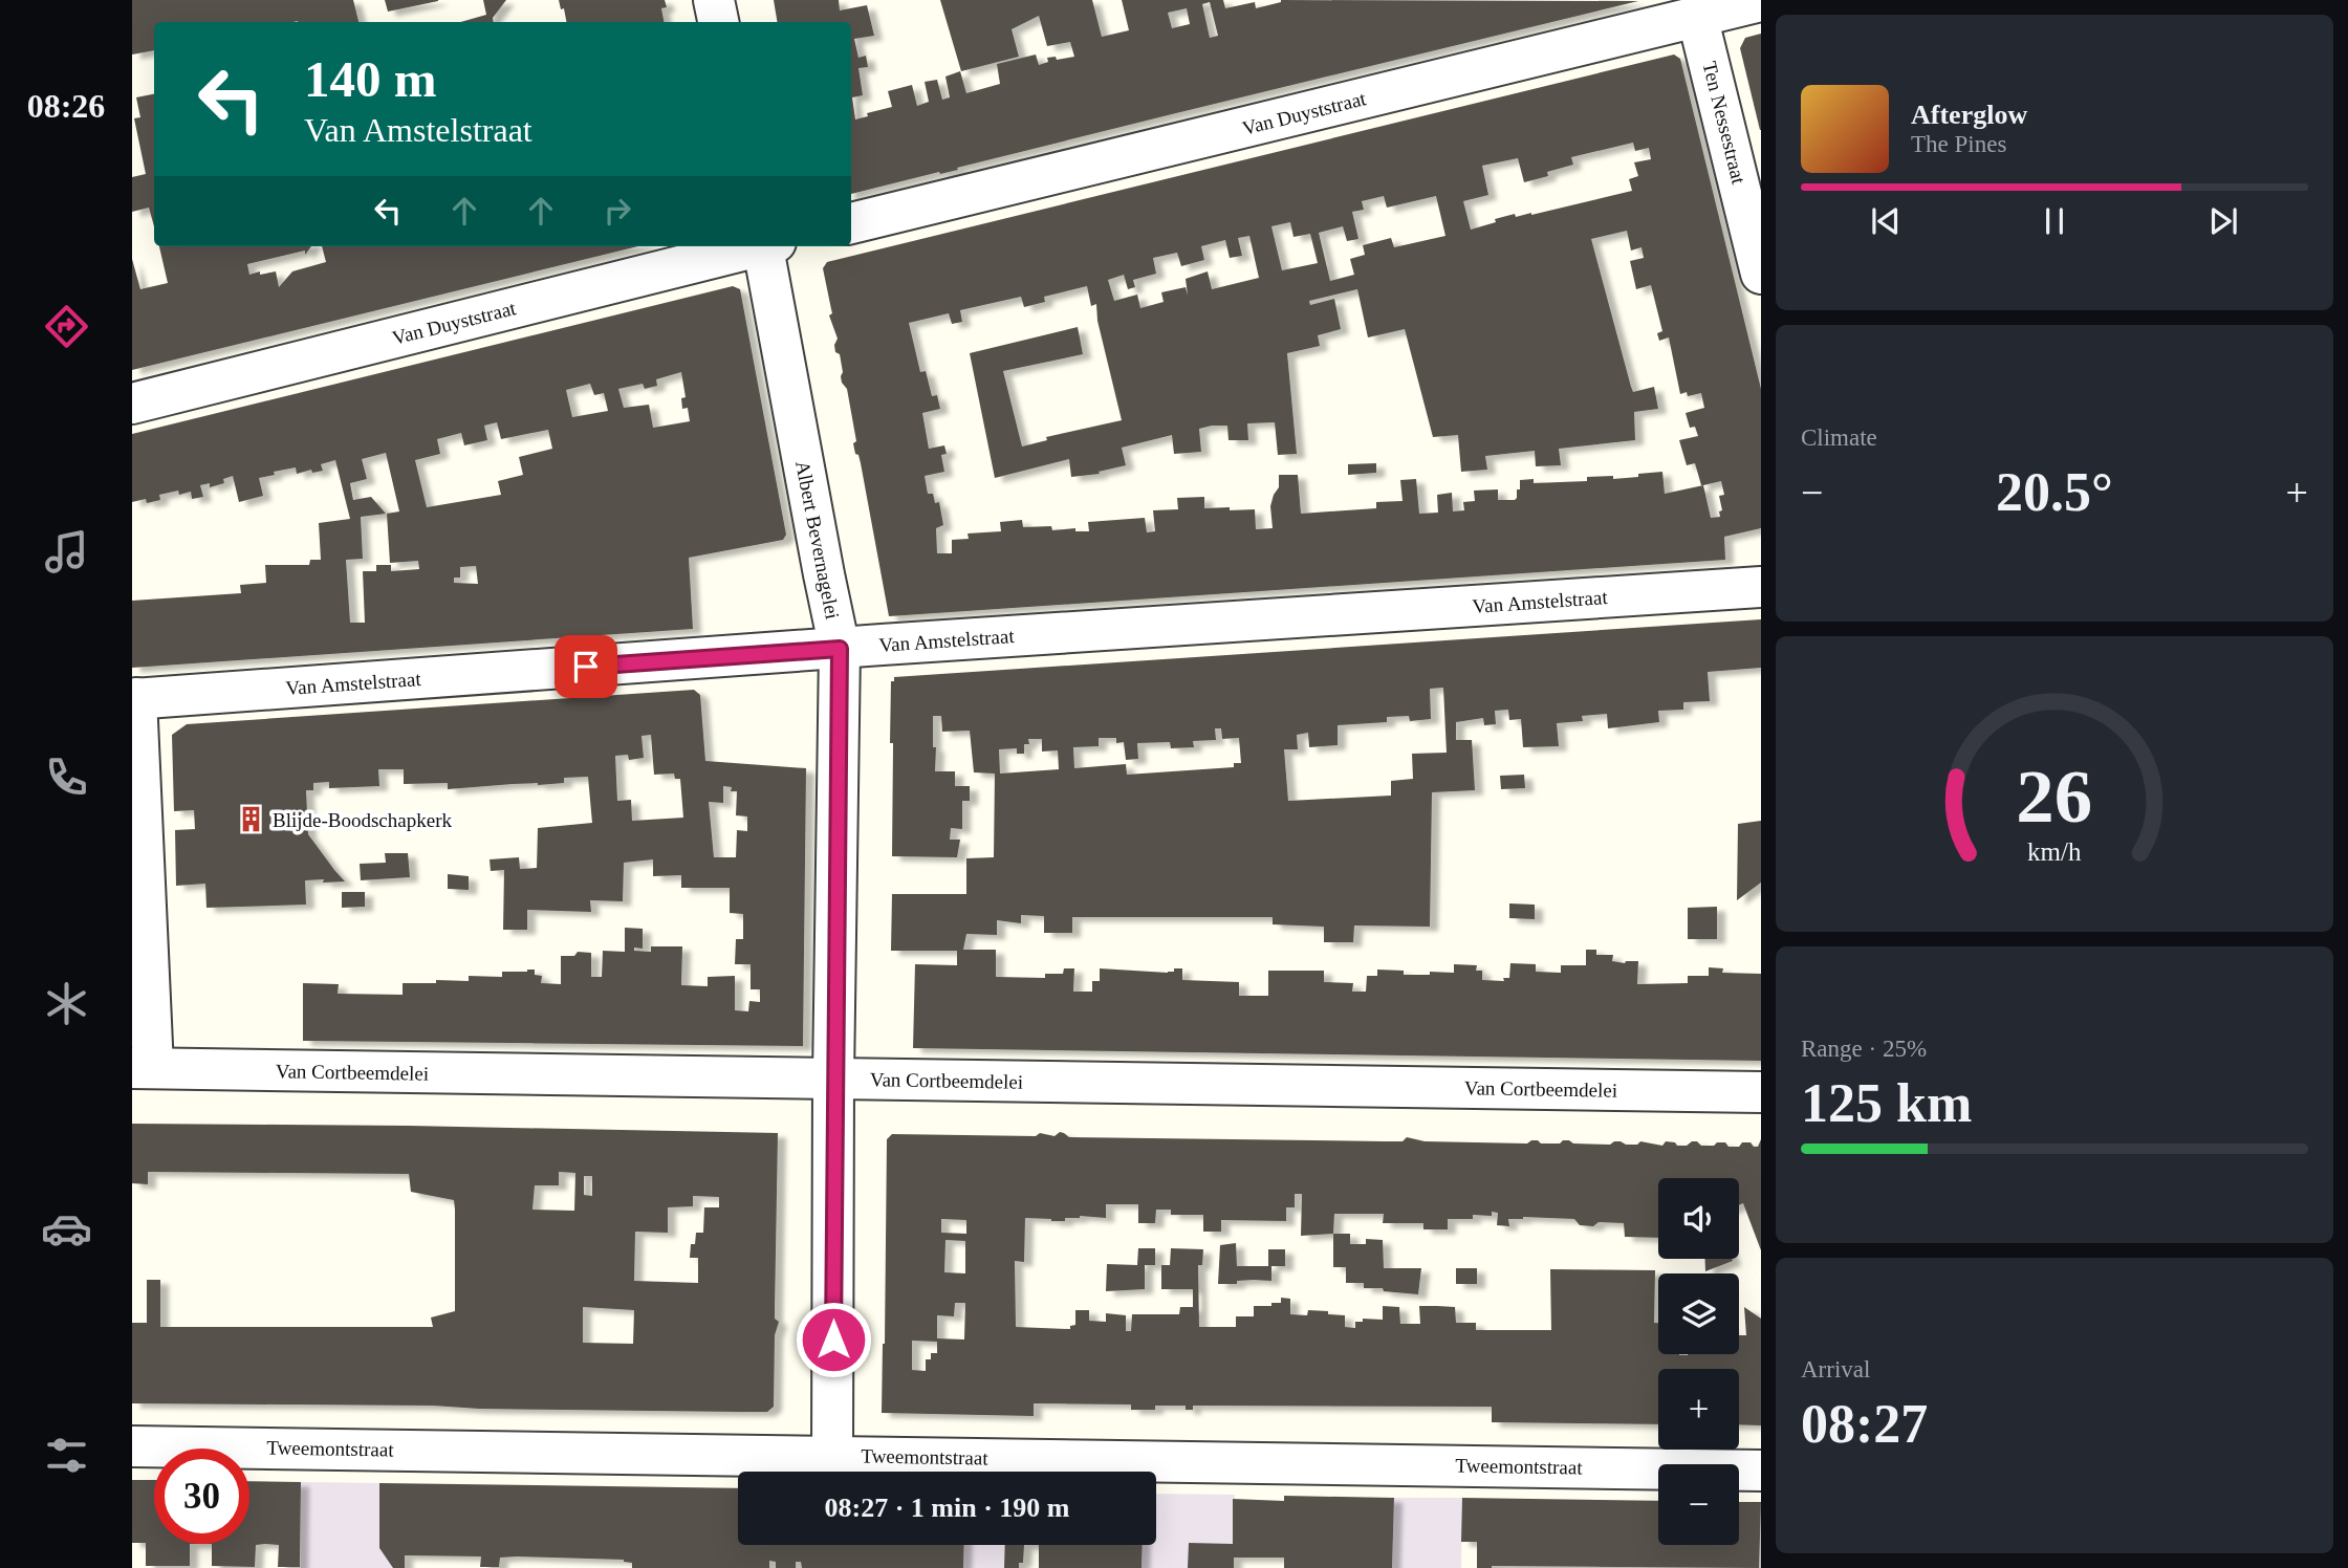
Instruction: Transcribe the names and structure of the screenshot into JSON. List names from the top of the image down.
{
  "streets": {
    "street": [
      "Van Duyststraat",
      "Ten Nessestraat",
      "Albert Bevernagelei",
      "Van Amstelstraat",
      "Van Cortbeemdelei",
      "Tweemontstraat"
    ]
  },
  "crossings": [
    ["Van Duyststraat", "Ten Nessestraat"],
    ["Albert Bevernagelei", "Van Amstelstraat"],
    ["Albert Bevernagelei", "Van Cortbeemdelei"],
    ["Albert Bevernagelei", "Tweemontstraat"]
  ],
  "places": {
    "building": ["Blijde-Boodschapkerk"]
  },
  "page": {
    "tabs": "08:26",
    "turn": ["140 m", "Van Amstelstraat"],
    "song": ["Afterglow", "The Pines"],
    "tile": [
      "Climate",
      ["Range · 25%", "125 km"],
      ["Arrival", "08:27"]
    ],
    "heat": ["−", "20.5°", "+"],
    "map_buttons": ["+", "−"],
    "limit": "30",
    "trip": "08:27 · 1 min · 190 m",
    "gauge": ["26", "km/h"]
  }
}
